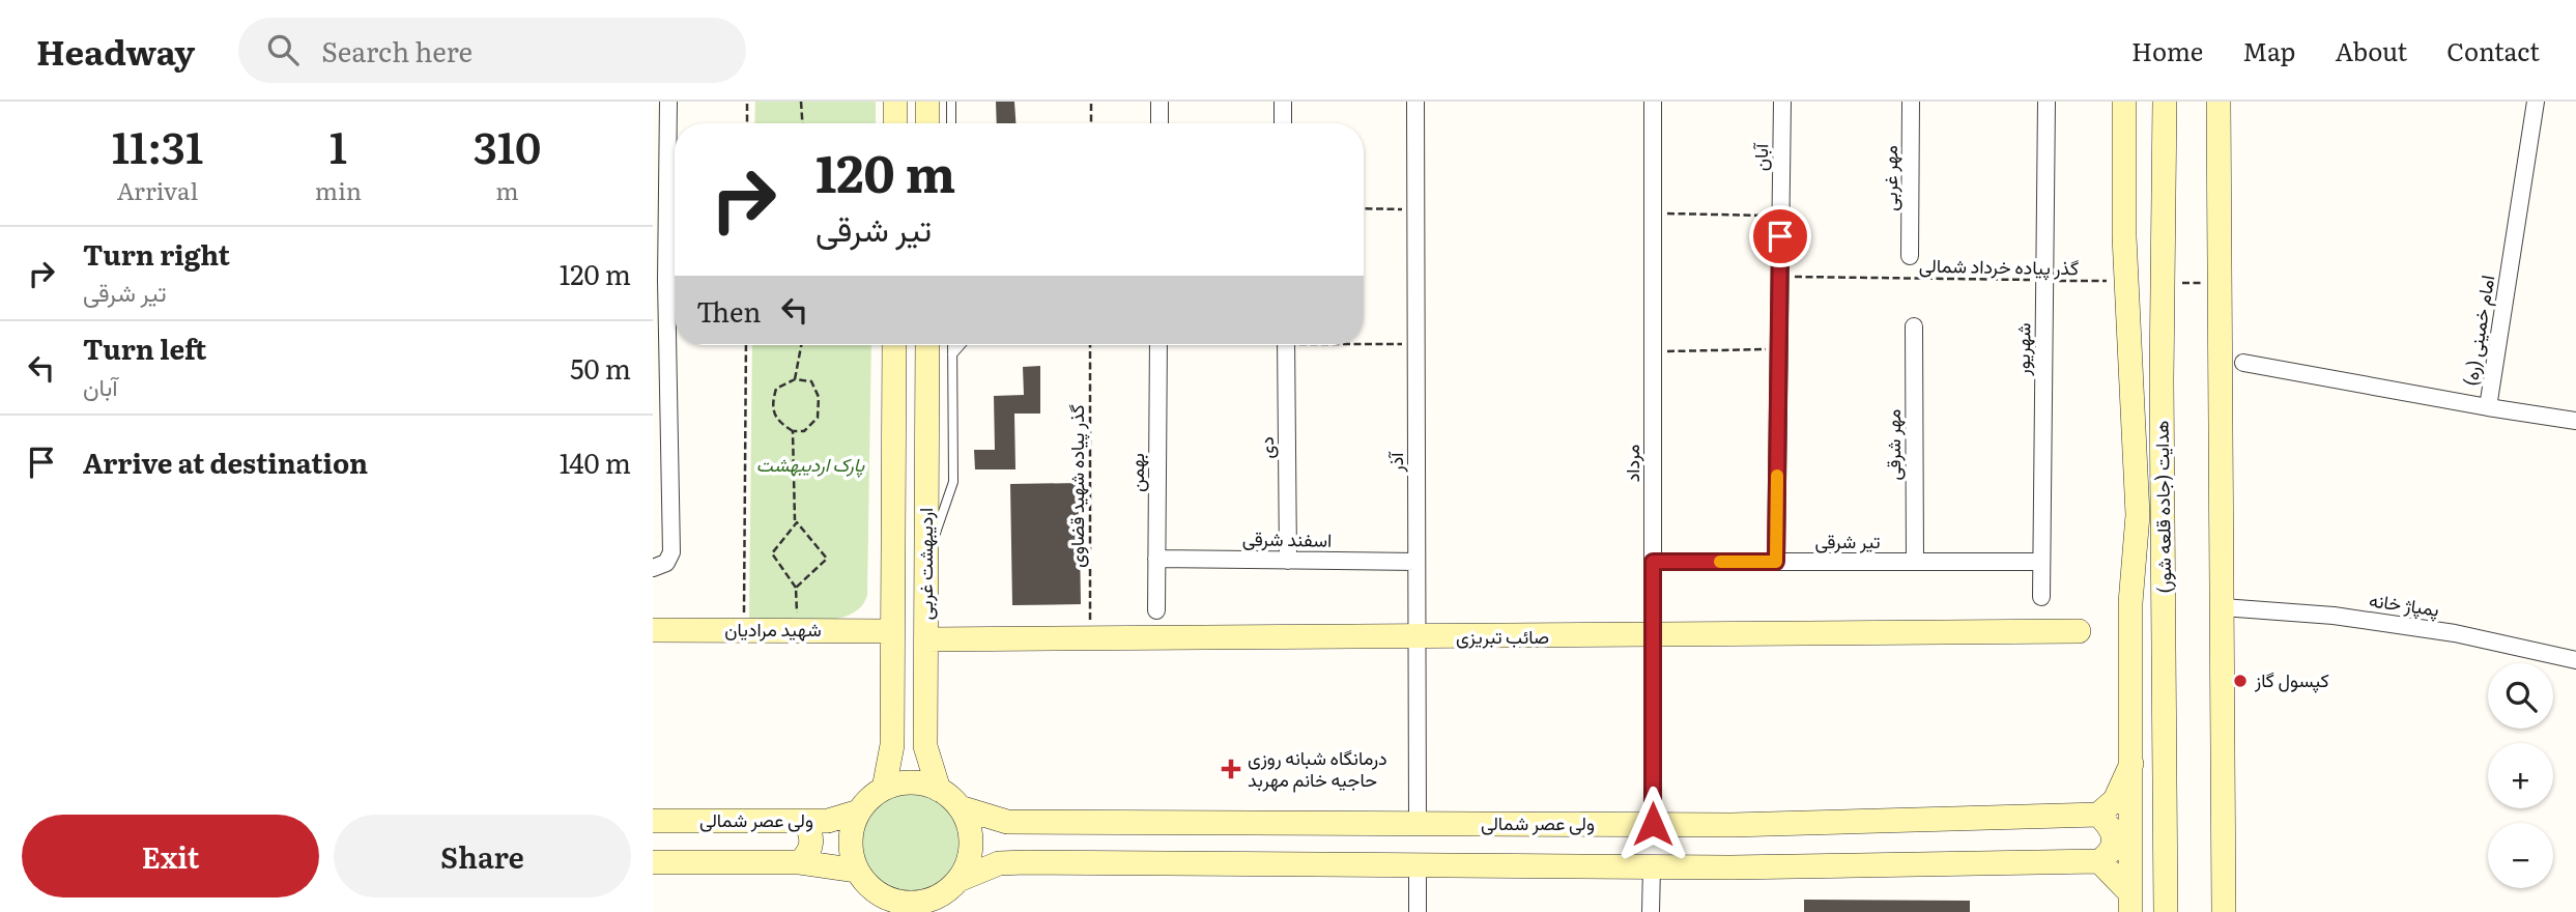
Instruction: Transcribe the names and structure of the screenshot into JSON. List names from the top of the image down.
{
  "streets": {
    "main road": [
      "هدایت (جاده قلعه شور)",
      "اردیبهشت غربی",
      "شهید مرادیان",
      "صائب تبریزی",
      "ولی عصر شمالی"
    ],
    "street": [
      "آبان",
      "مهر غربی",
      "امام خمینی (ره)",
      "شهریور",
      "مهر شرقی",
      "دی",
      "آذر",
      "مرداد",
      "بهمن",
      "اسفند شرقی",
      "تیر شرقی",
      "پمپاژ خانه"
    ],
    "path": ["گذر پیاده خرداد شمالی", "گذر پیاده شهید قضاوی"]
  },
  "crossings": [
    ["آبان", "گذر پیاده خرداد شمالی"],
    ["آبان", "تیر شرقی"],
    ["گذر پیاده خرداد شمالی", "شهریور"],
    ["شهریور", "تیر شرقی"],
    ["مهر شرقی", "تیر شرقی"],
    ["دی", "اسفند شرقی"],
    ["آذر", "اسفند شرقی"],
    ["آذر", "صائب تبریزی"],
    ["آذر", "ولی عصر شمالی"],
    ["مرداد", "تیر شرقی"],
    ["مرداد", "صائب تبریزی"],
    ["مرداد", "ولی عصر شمالی"],
    ["بهمن", "اسفند شرقی"],
    ["گذر پیاده شهید قضاوی", "صائب تبریزی"],
    ["اردیبهشت غربی", "شهید مرادیان"],
    ["اردیبهشت غربی", "صائب تبریزی"],
    ["اردیبهشت غربی", "ولی عصر شمالی"]
  ],
  "parks": ["پارک اردیبهشت"],
  "places": {
    "other": ["کپسول گاز"],
    "health": ["درمانگاه شبانه‌ روزی حاجیه‌ خانم مهربد"]
  },
  "page": {
    "header": "Headway",
    "search": "Search here",
    "nav": [
      "Home",
      "Map",
      "About",
      "Contact"
    ],
    "eta": [
      "11:31",
      "Arrival",
      "1",
      "min",
      "310",
      "m"
    ],
    "turn": ["120 m", "تیر شرقی"],
    "list": [
      {
        "name": "Turn right",
        "note": "تیر شرقی",
        "value": "120 m"
      },
      {
        "name": "Turn left",
        "note": "آبان",
        "value": "50 m"
      },
      {
        "name": "Arrive at destination",
        "value": "140 m"
      }
    ],
    "then": "Then",
    "map_buttons": ["+", "−"],
    "buttons": ["Exit", "Share"]
  }
}
